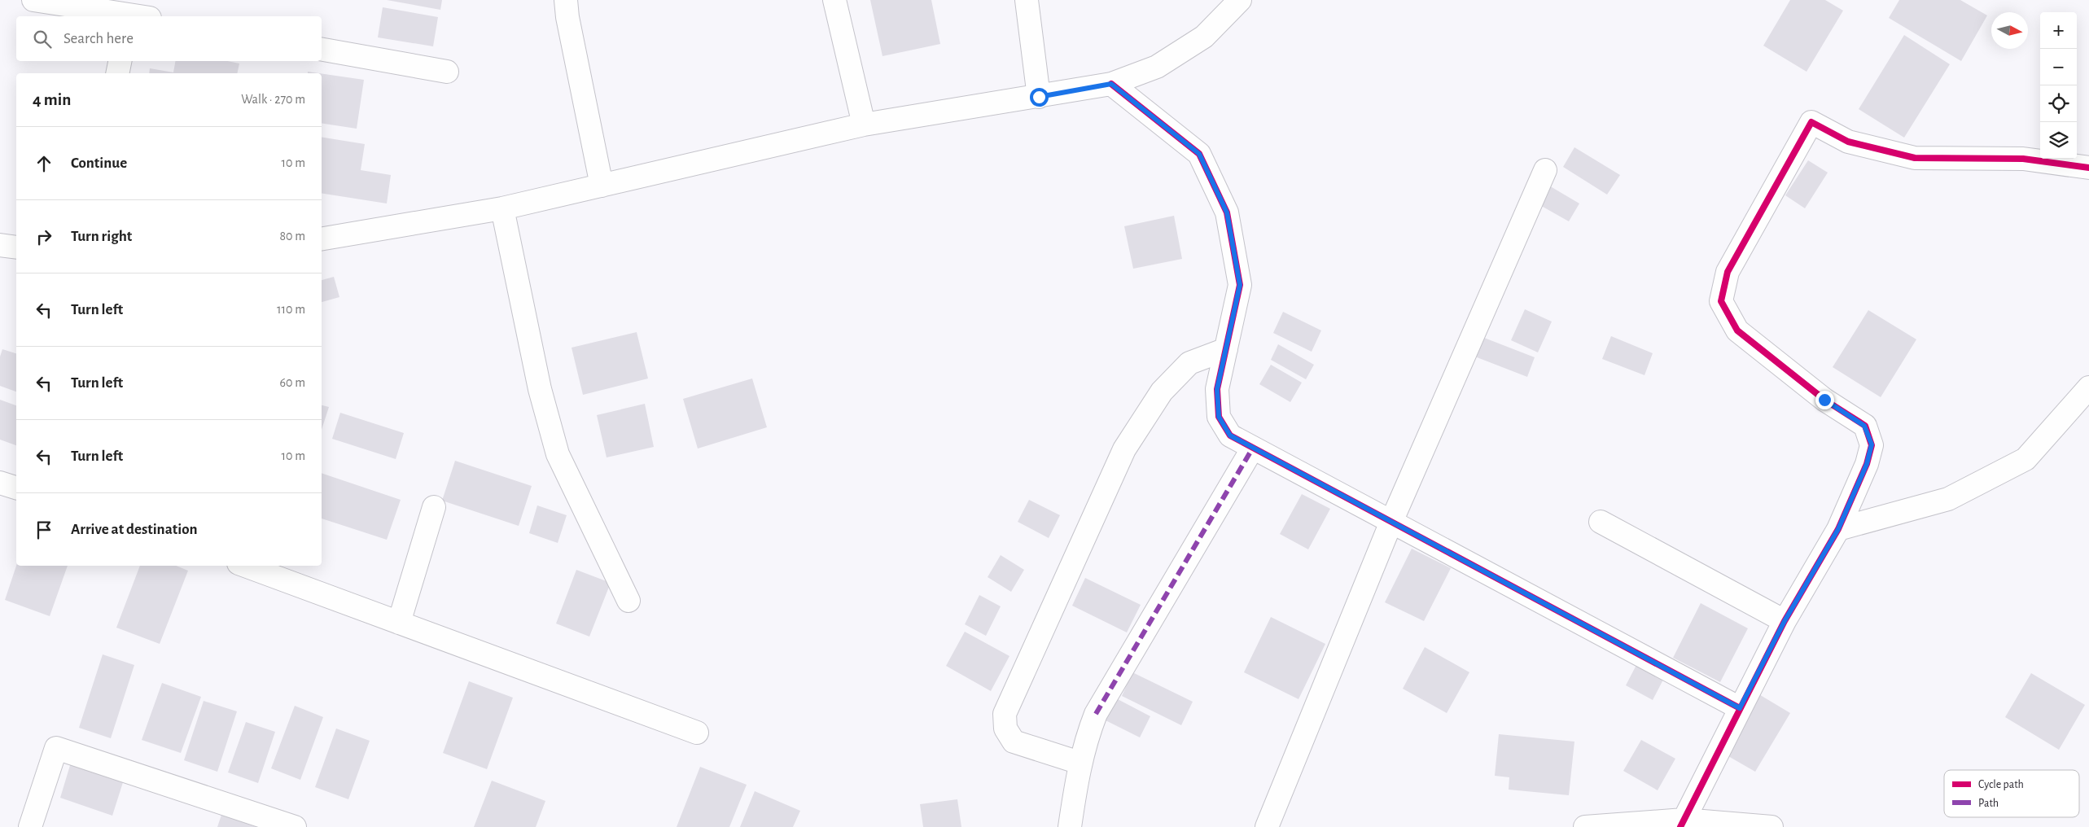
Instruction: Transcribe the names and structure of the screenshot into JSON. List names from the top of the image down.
{
  "legend": ["Cycle path", "Path"],
  "north": "right",
  "page": {
    "map_buttons": ["+", "−"],
    "search": "Search here",
    "heading": ["4 min", "Walk · 270 m"],
    "list": [
      ["Continue", "10 m"],
      ["Turn right", "80 m"],
      ["Turn left", "110 m"],
      ["Turn left", "60 m"],
      ["Turn left", "10 m"],
      "Arrive at destination"
    ]
  }
}
